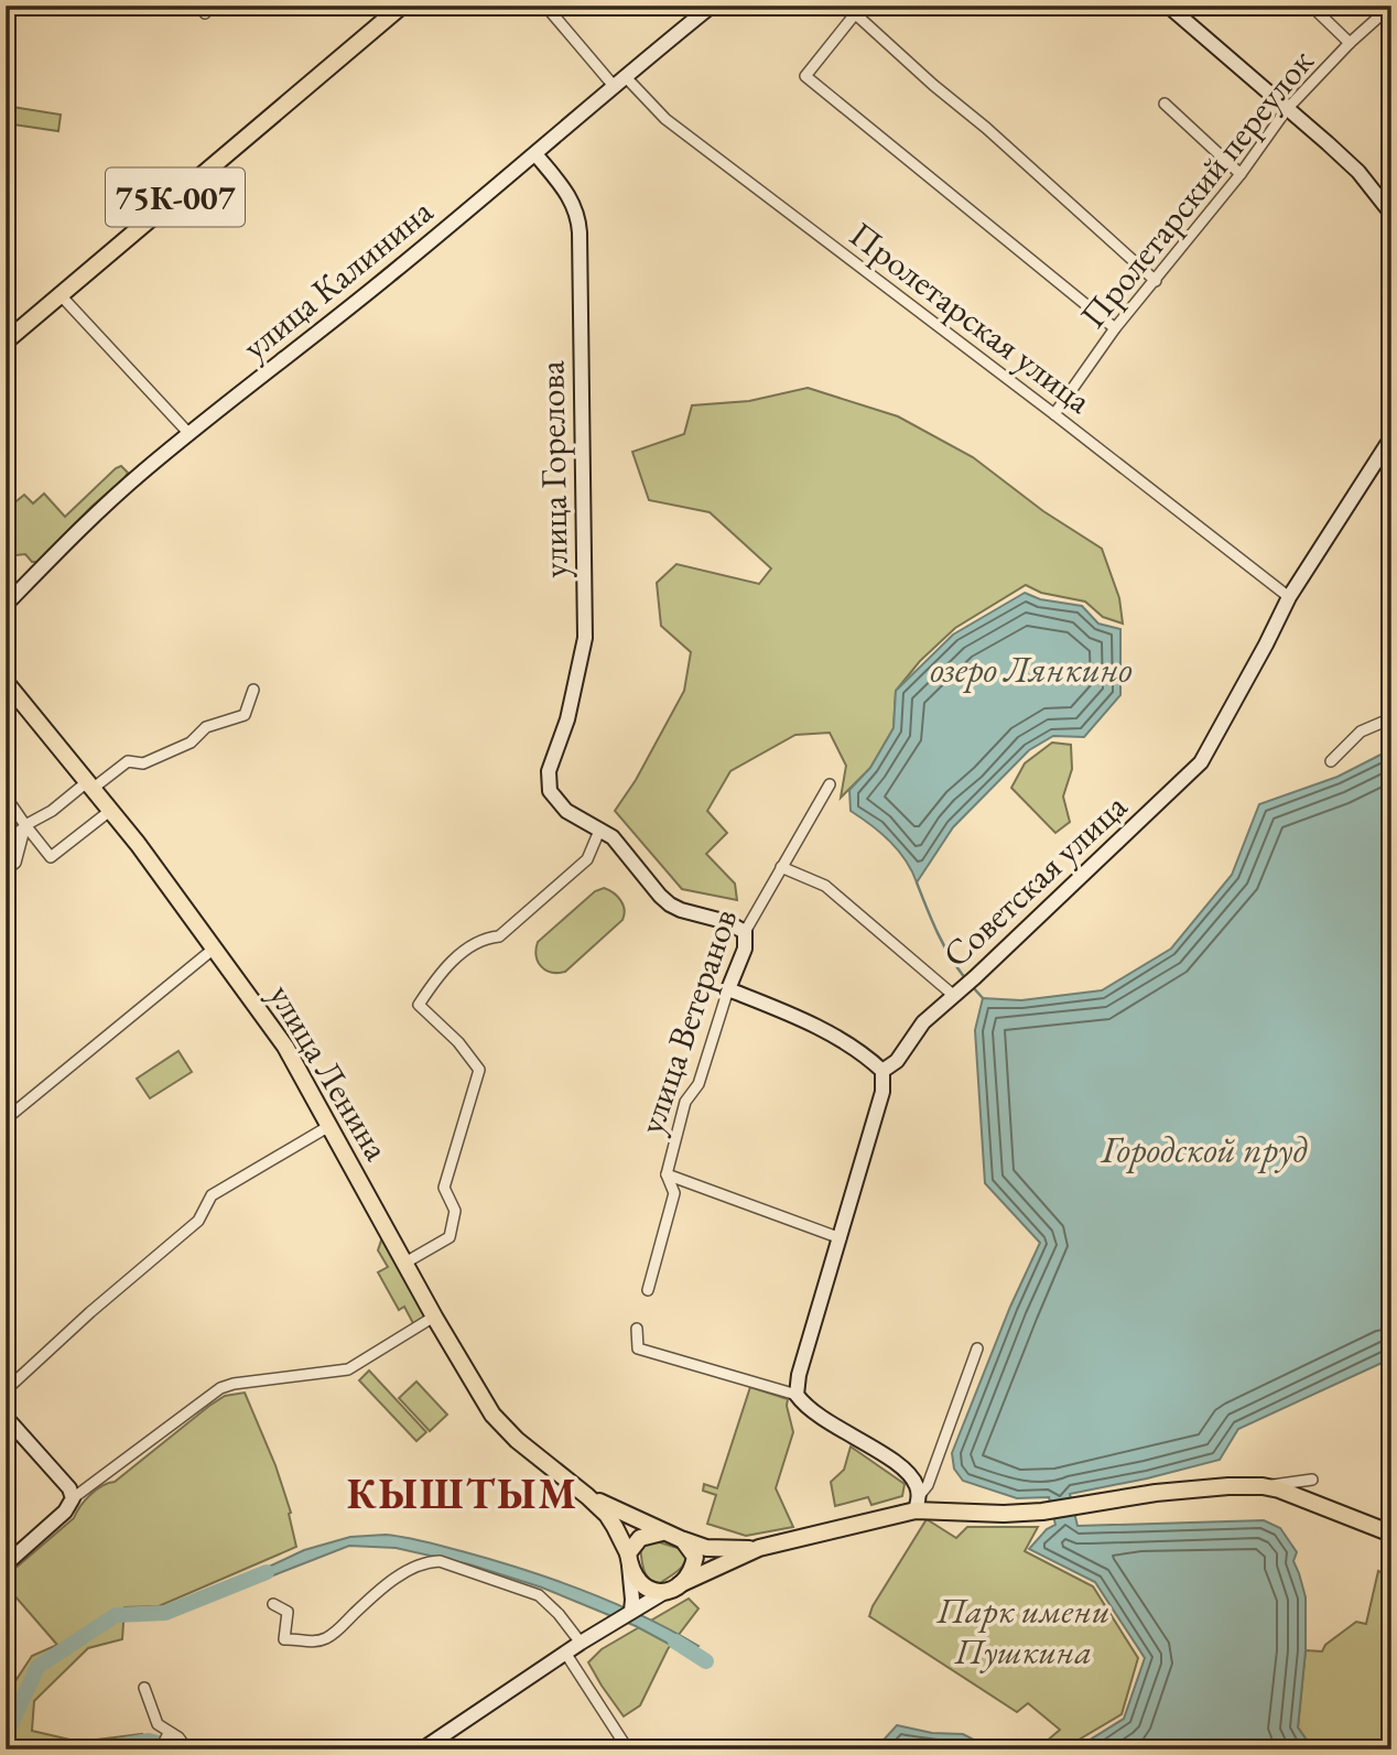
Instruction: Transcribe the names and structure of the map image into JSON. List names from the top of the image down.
{
  "streets": {
    "main road": ["75К-007", "улица Ленина"],
    "street": [
      "Пролетарский переулок",
      "улица Калинина",
      "Пролетарская улица",
      "улица Горелова",
      "Советская улица",
      "улица Ветеранов"
    ]
  },
  "crossings": [
    ["Пролетарский переулок", "Пролетарская улица"],
    ["улица Калинина", "Пролетарская улица"],
    ["улица Калинина", "улица Горелова"],
    ["Пролетарская улица", "Советская улица"]
  ],
  "districts": ["КЫШТЫМ"],
  "water": ["озеро Лянкино", "Городской пруд"],
  "parks": ["Парк имени Пушкина"]
}
